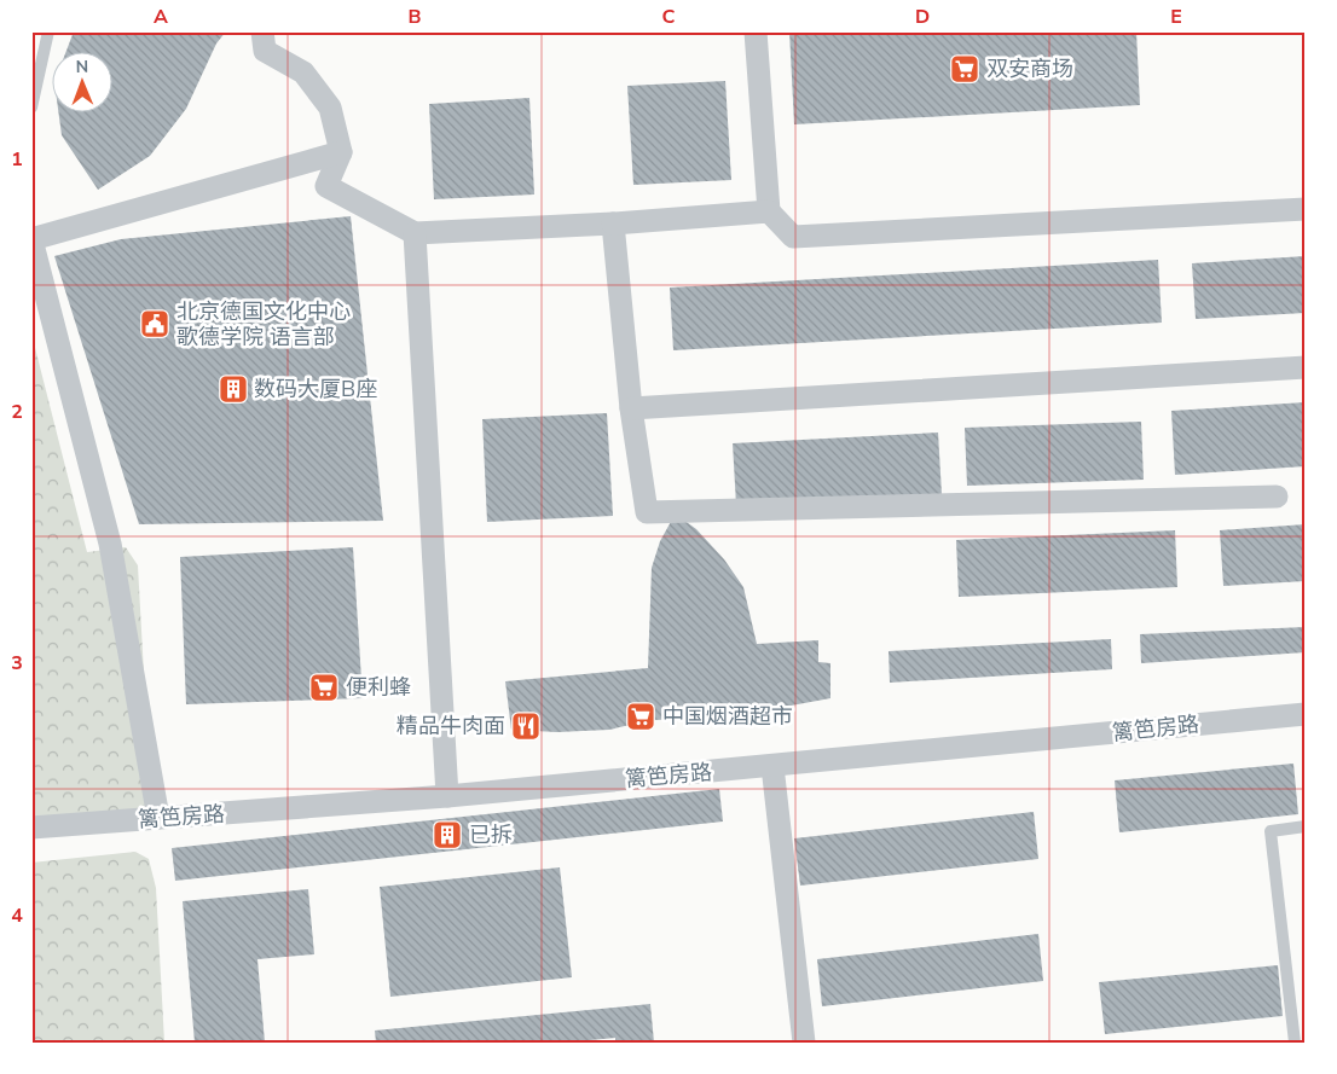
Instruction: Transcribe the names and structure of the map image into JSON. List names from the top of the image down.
{
  "streets": {
    "street": ["篱笆房路"]
  },
  "places": {
    "supermarket": ["双安商场", "便利蜂", "中国烟酒超市"],
    "public building": ["北京德国文化中心 歌德学院 语言部"],
    "building": ["数码大厦B座", "已拆"],
    "restaurant": ["精品牛肉面"]
  },
  "north": "top",
  "grid": {
    "columns": [
      "A",
      "B",
      "C",
      "D",
      "E"
    ],
    "rows": [
      "1",
      "2",
      "3",
      "4"
    ]
  }
}
